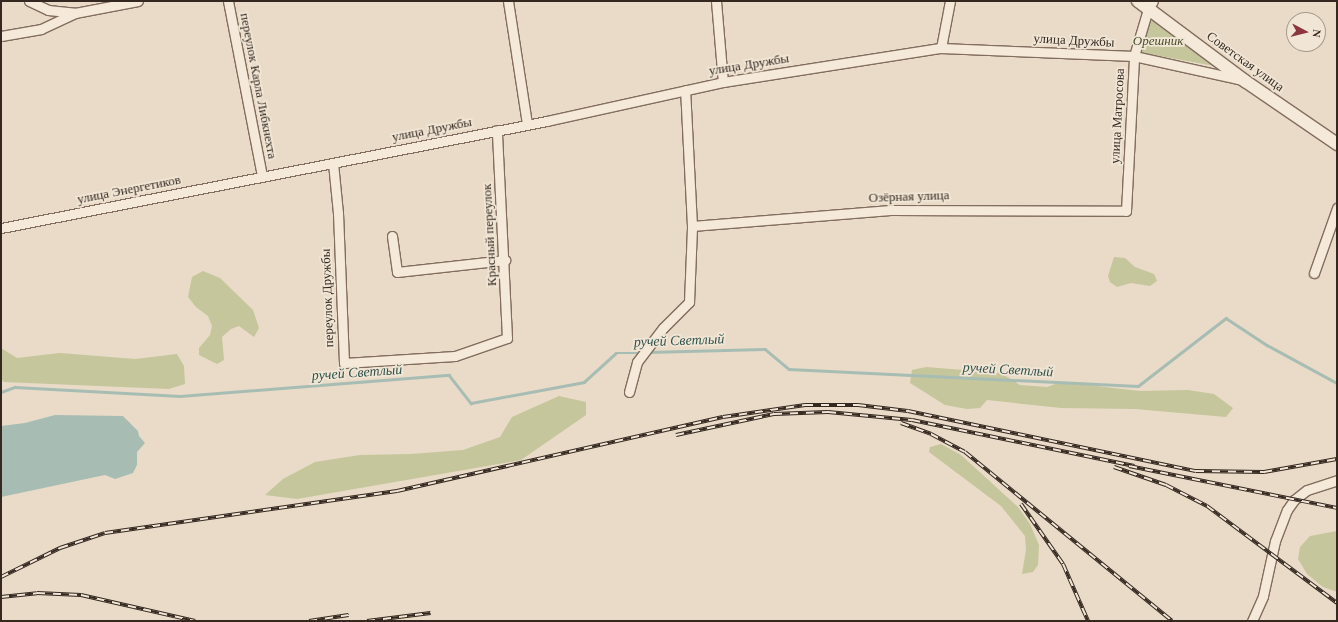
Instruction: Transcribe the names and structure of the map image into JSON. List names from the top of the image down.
{
  "streets": {
    "street": [
      "улица Дружбы",
      "Советская улица",
      "переулок Карла Либкнехта",
      "улица Матросова",
      "улица Энергетиков",
      "Озёрная улица",
      "Красный переулок",
      "переулок Дружбы"
    ]
  },
  "crossings": [
    ["улица Дружбы", "Советская улица"],
    ["улица Дружбы", "переулок Карла Либкнехта"],
    ["улица Дружбы", "улица Матросова"],
    ["улица Дружбы", "улица Энергетиков"],
    ["улица Дружбы", "Красный переулок"],
    ["улица Дружбы", "переулок Дружбы"],
    ["Советская улица", "улица Матросова"],
    ["переулок Карла Либкнехта", "улица Энергетиков"],
    ["улица Матросова", "Озёрная улица"],
    ["Красный переулок", "переулок Дружбы"]
  ],
  "water": ["ручей Светлый"],
  "parks": ["Орешник"],
  "north": "right"
}
